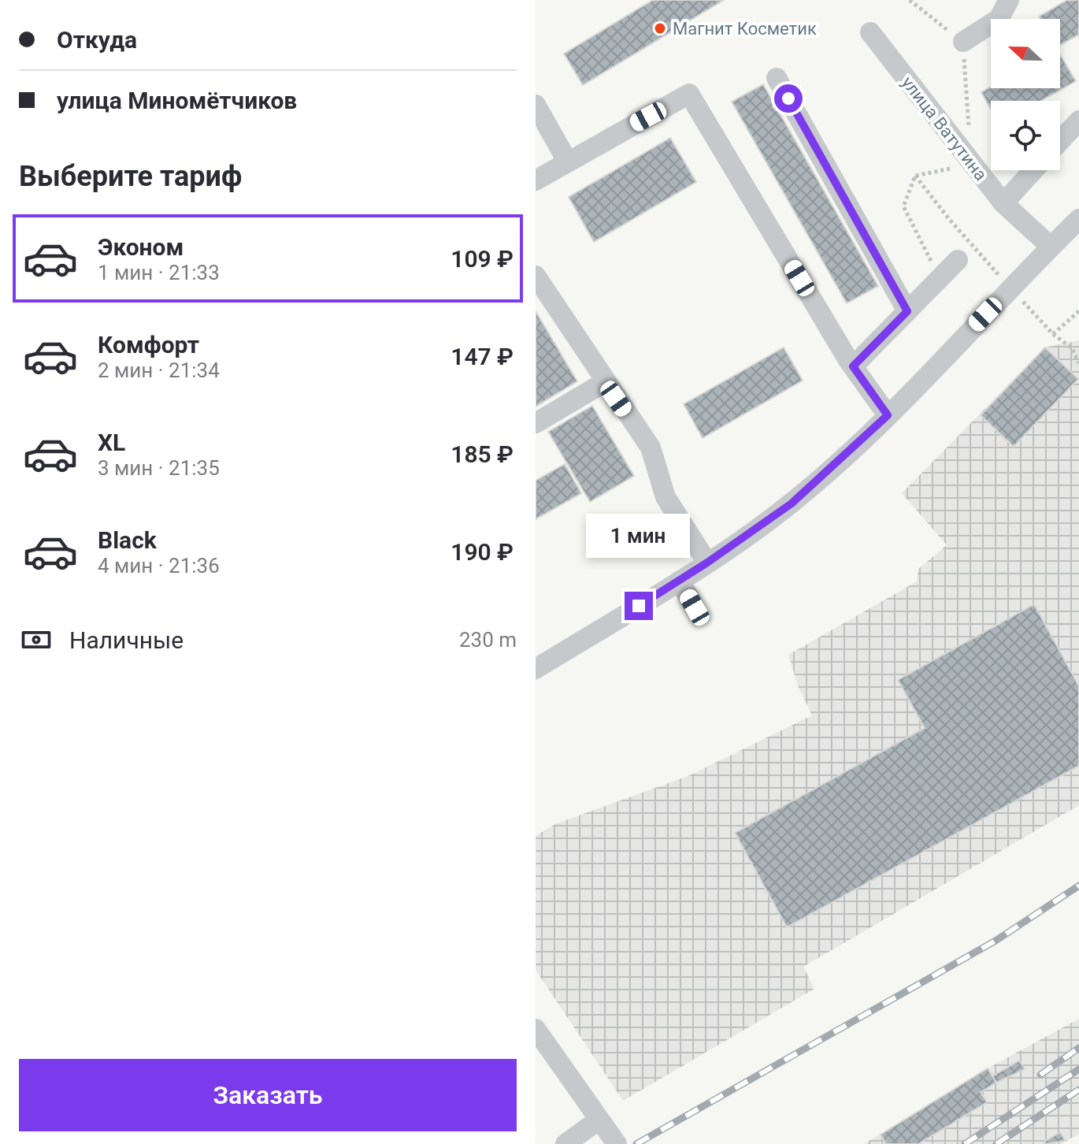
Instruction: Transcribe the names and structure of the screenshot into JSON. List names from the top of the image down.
{
  "streets": {
    "street": ["улица Ватутина"]
  },
  "places": ["Магнит Косметик"],
  "north": "left",
  "page": {
    "banner": ["Откуда", "улица Миномётчиков"],
    "heading": "Выберите тариф",
    "list": [
      {
        "name": "Эконом",
        "note": "1 мин · 21:33",
        "value": "109 ₽"
      },
      {
        "name": "Комфорт",
        "note": "2 мин · 21:34",
        "value": "147 ₽"
      },
      {
        "name": "XL",
        "note": "3 мин · 21:35",
        "value": "185 ₽"
      },
      {
        "name": "Black",
        "note": "4 мин · 21:36",
        "value": "190 ₽"
      }
    ],
    "bubble": "1 мин",
    "pay": ["Наличные", "230 m"],
    "buttons": "Заказать"
  }
}
